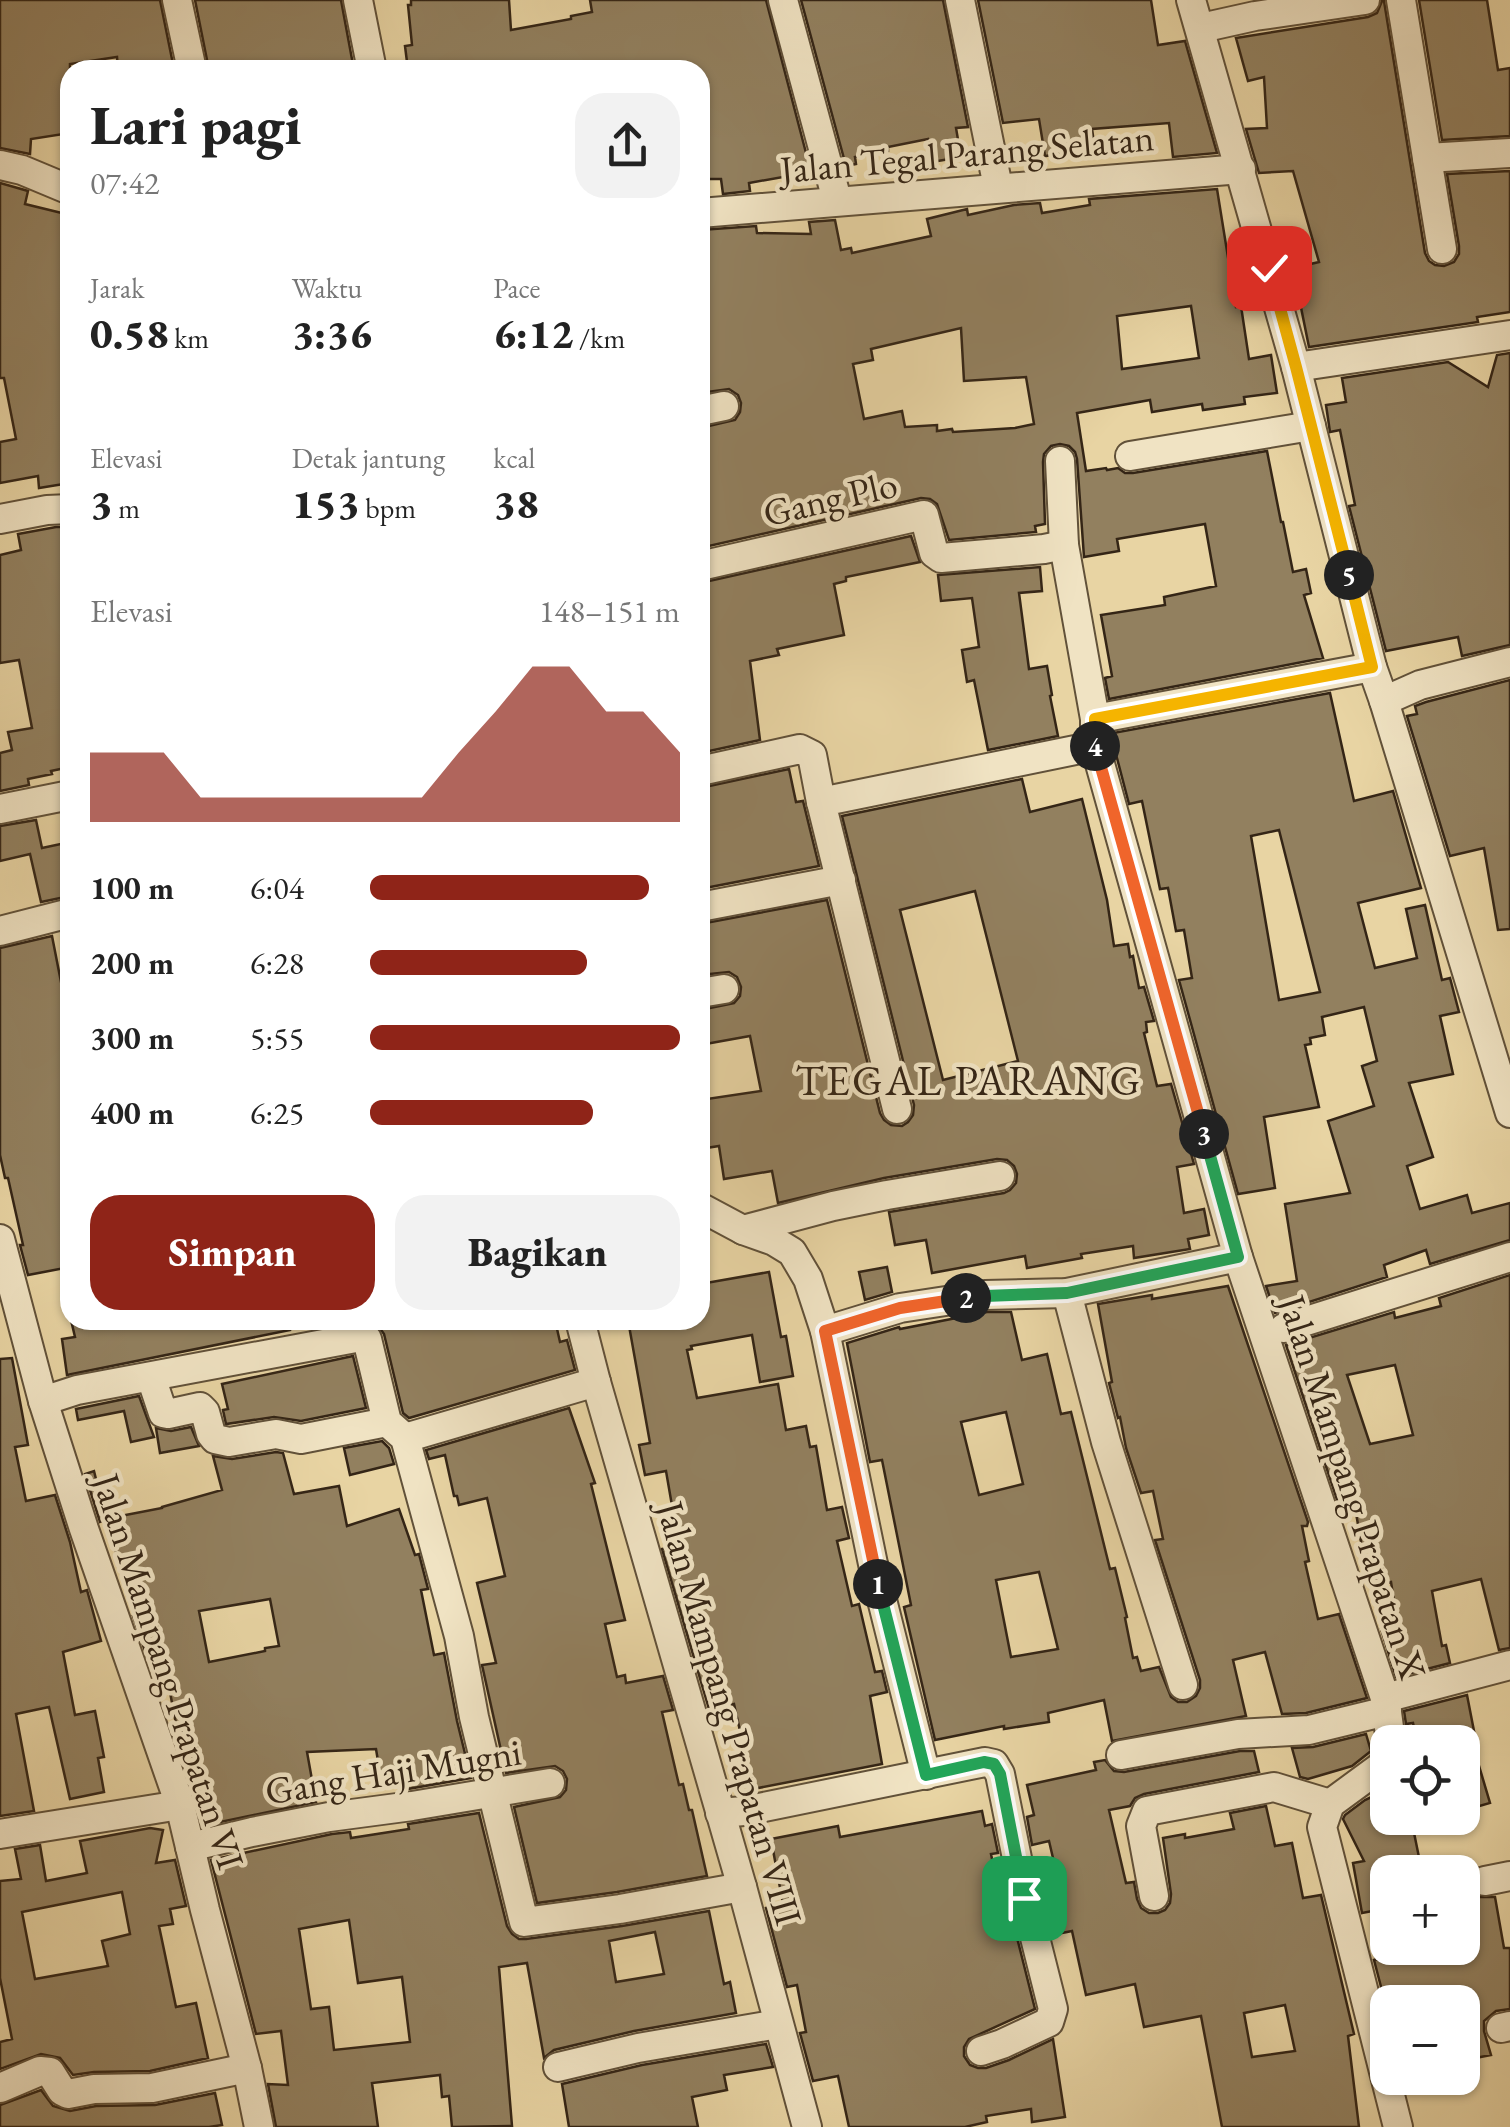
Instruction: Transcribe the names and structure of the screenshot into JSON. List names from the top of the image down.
{
  "streets": {
    "street": [
      "Jalan Tegal Parang Selatan",
      "Gang Plo",
      "Jalan Mampang Prapatan X",
      "Jalan Mampang Prapatan VI",
      "Jalan Mampang Prapatan VIII",
      "Gang Haji Mugni"
    ]
  },
  "crossings": [
    ["Gang Plo", "Jalan Mampang Prapatan X"],
    ["Jalan Mampang Prapatan VI", "Gang Haji Mugni"]
  ],
  "districts": ["TEGAL PARANG"],
  "page": {
    "heading": ["Lari pagi", "07:42"],
    "stats": [
      ["Jarak", "0.58 km"],
      ["Waktu", "3:36"],
      ["Pace", "6:12 /km"],
      ["Elevasi", "3 m"],
      ["Detak jantung", "153 bpm"],
      ["kcal", "38"]
    ],
    "pins": [
      "5",
      "4",
      "3",
      "2",
      "1"
    ],
    "chart": ["Elevasi", "148–151 m"],
    "list": [
      {
        "name": "100 m",
        "note": "6:04"
      },
      {
        "name": "200 m",
        "note": "6:28"
      },
      {
        "name": "300 m",
        "note": "5:55"
      },
      {
        "name": "400 m",
        "note": "6:25"
      }
    ],
    "buttons": ["Simpan", "Bagikan"],
    "map_buttons": ["+", "−"]
  }
}
